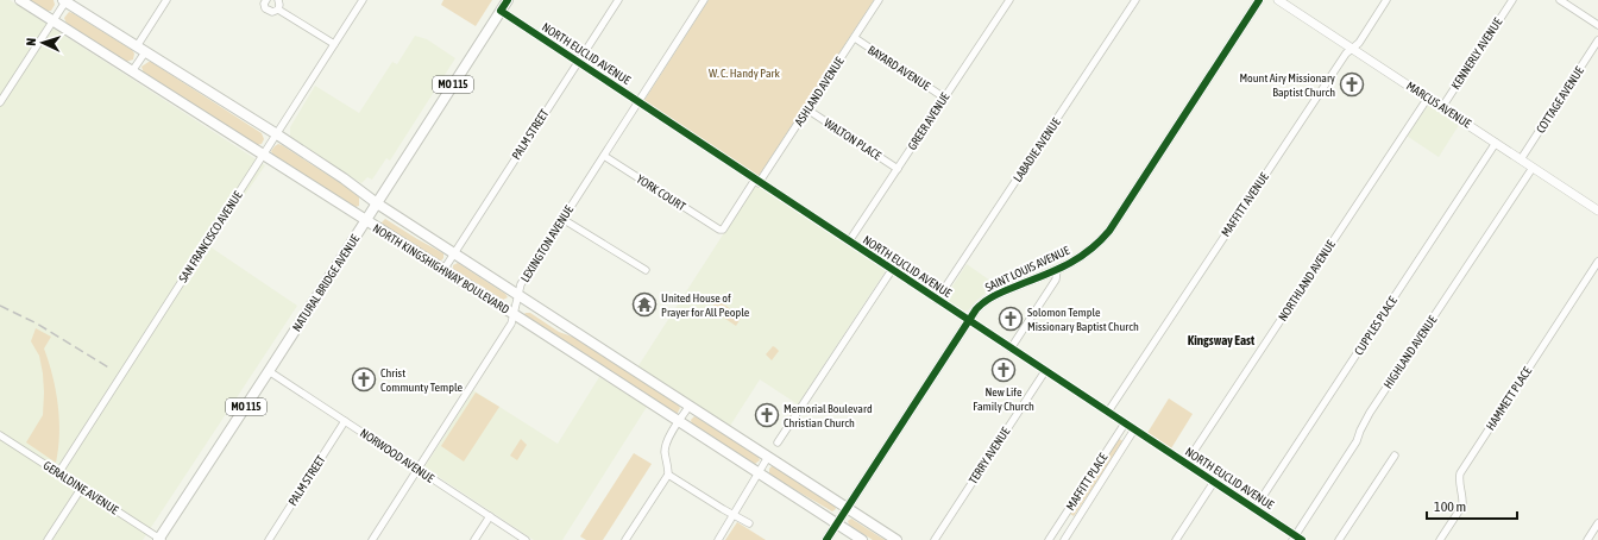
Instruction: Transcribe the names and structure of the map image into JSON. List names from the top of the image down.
{
  "streets": {
    "main road": ["MO 115", "NORTH KINGSHIGHWAY BOULEVARD", "NATURAL BRIDGE AVENUE"],
    "street": [
      "NORTH EUCLID AVENUE",
      "KENNERLY AVENUE",
      "BAYARD AVENUE",
      "ASHLAND AVENUE",
      "COTTAGE AVENUE",
      "MARCUS AVENUE",
      "GREER AVENUE",
      "PALM STREET",
      "WALTON PLACE",
      "LABADIE AVENUE",
      "YORK COURT",
      "MAFFITT AVENUE",
      "SAN FRANCISCO AVENUE",
      "LEXINGTON AVENUE",
      "SAINT LOUIS AVENUE",
      "NORTHLAND AVENUE",
      "CUPPLES PLACE",
      "HIGHLAND AVENUE",
      "HAMMETT PLACE",
      "NORWOOD AVENUE",
      "TERRY AVENUE",
      "MAFFITT PLACE",
      "GERALDINE AVENUE"
    ]
  },
  "crossings": [
    ["NORTH EUCLID AVENUE", "ASHLAND AVENUE"],
    ["NORTH EUCLID AVENUE", "GREER AVENUE"],
    ["NORTH EUCLID AVENUE", "PALM STREET"],
    ["NORTH EUCLID AVENUE", "LABADIE AVENUE"],
    ["NORTH EUCLID AVENUE", "MAFFITT AVENUE"],
    ["NORTH EUCLID AVENUE", "LEXINGTON AVENUE"],
    ["NORTH EUCLID AVENUE", "SAINT LOUIS AVENUE"],
    ["NORTH EUCLID AVENUE", "NORTHLAND AVENUE"],
    ["NORTH EUCLID AVENUE", "NATURAL BRIDGE AVENUE"],
    ["NORTH EUCLID AVENUE", "CUPPLES PLACE"],
    ["NORTH EUCLID AVENUE", "HIGHLAND AVENUE"],
    ["NORTH EUCLID AVENUE", "TERRY AVENUE"],
    ["NORTH EUCLID AVENUE", "MAFFITT PLACE"],
    ["KENNERLY AVENUE", "MARCUS AVENUE"],
    ["BAYARD AVENUE", "ASHLAND AVENUE"],
    ["BAYARD AVENUE", "GREER AVENUE"],
    ["ASHLAND AVENUE", "WALTON PLACE"],
    ["ASHLAND AVENUE", "YORK COURT"],
    ["COTTAGE AVENUE", "MARCUS AVENUE"],
    ["MARCUS AVENUE", "MAFFITT AVENUE"],
    ["MARCUS AVENUE", "NORTHLAND AVENUE"],
    ["MARCUS AVENUE", "CUPPLES PLACE"],
    ["MARCUS AVENUE", "HIGHLAND AVENUE"],
    ["GREER AVENUE", "WALTON PLACE"],
    ["PALM STREET", "NORTH KINGSHIGHWAY BOULEVARD"],
    ["PALM STREET", "NORWOOD AVENUE"],
    ["YORK COURT", "LEXINGTON AVENUE"],
    ["SAN FRANCISCO AVENUE", "NORTH KINGSHIGHWAY BOULEVARD"],
    ["SAN FRANCISCO AVENUE", "GERALDINE AVENUE"],
    ["LEXINGTON AVENUE", "NORTH KINGSHIGHWAY BOULEVARD"],
    ["LEXINGTON AVENUE", "NORWOOD AVENUE"],
    ["NORTH KINGSHIGHWAY BOULEVARD", "SAINT LOUIS AVENUE"],
    ["NORTH KINGSHIGHWAY BOULEVARD", "NATURAL BRIDGE AVENUE"],
    ["NATURAL BRIDGE AVENUE", "NORWOOD AVENUE"],
    ["NATURAL BRIDGE AVENUE", "GERALDINE AVENUE"]
  ],
  "districts": ["Kingsway East"],
  "parks": ["W. C. Handy Park"],
  "places": {
    "church": [
      "Mount Airy Missionary Baptist Church",
      "Solomon Temple Missionary Baptist Church",
      "New Life Family Church",
      "Christ Communty Temple",
      "Memorial Boulevard Christian Church"
    ],
    "temple": ["United House of Prayer for All People"]
  },
  "scale_bar": "100 m",
  "north": "left"
}
